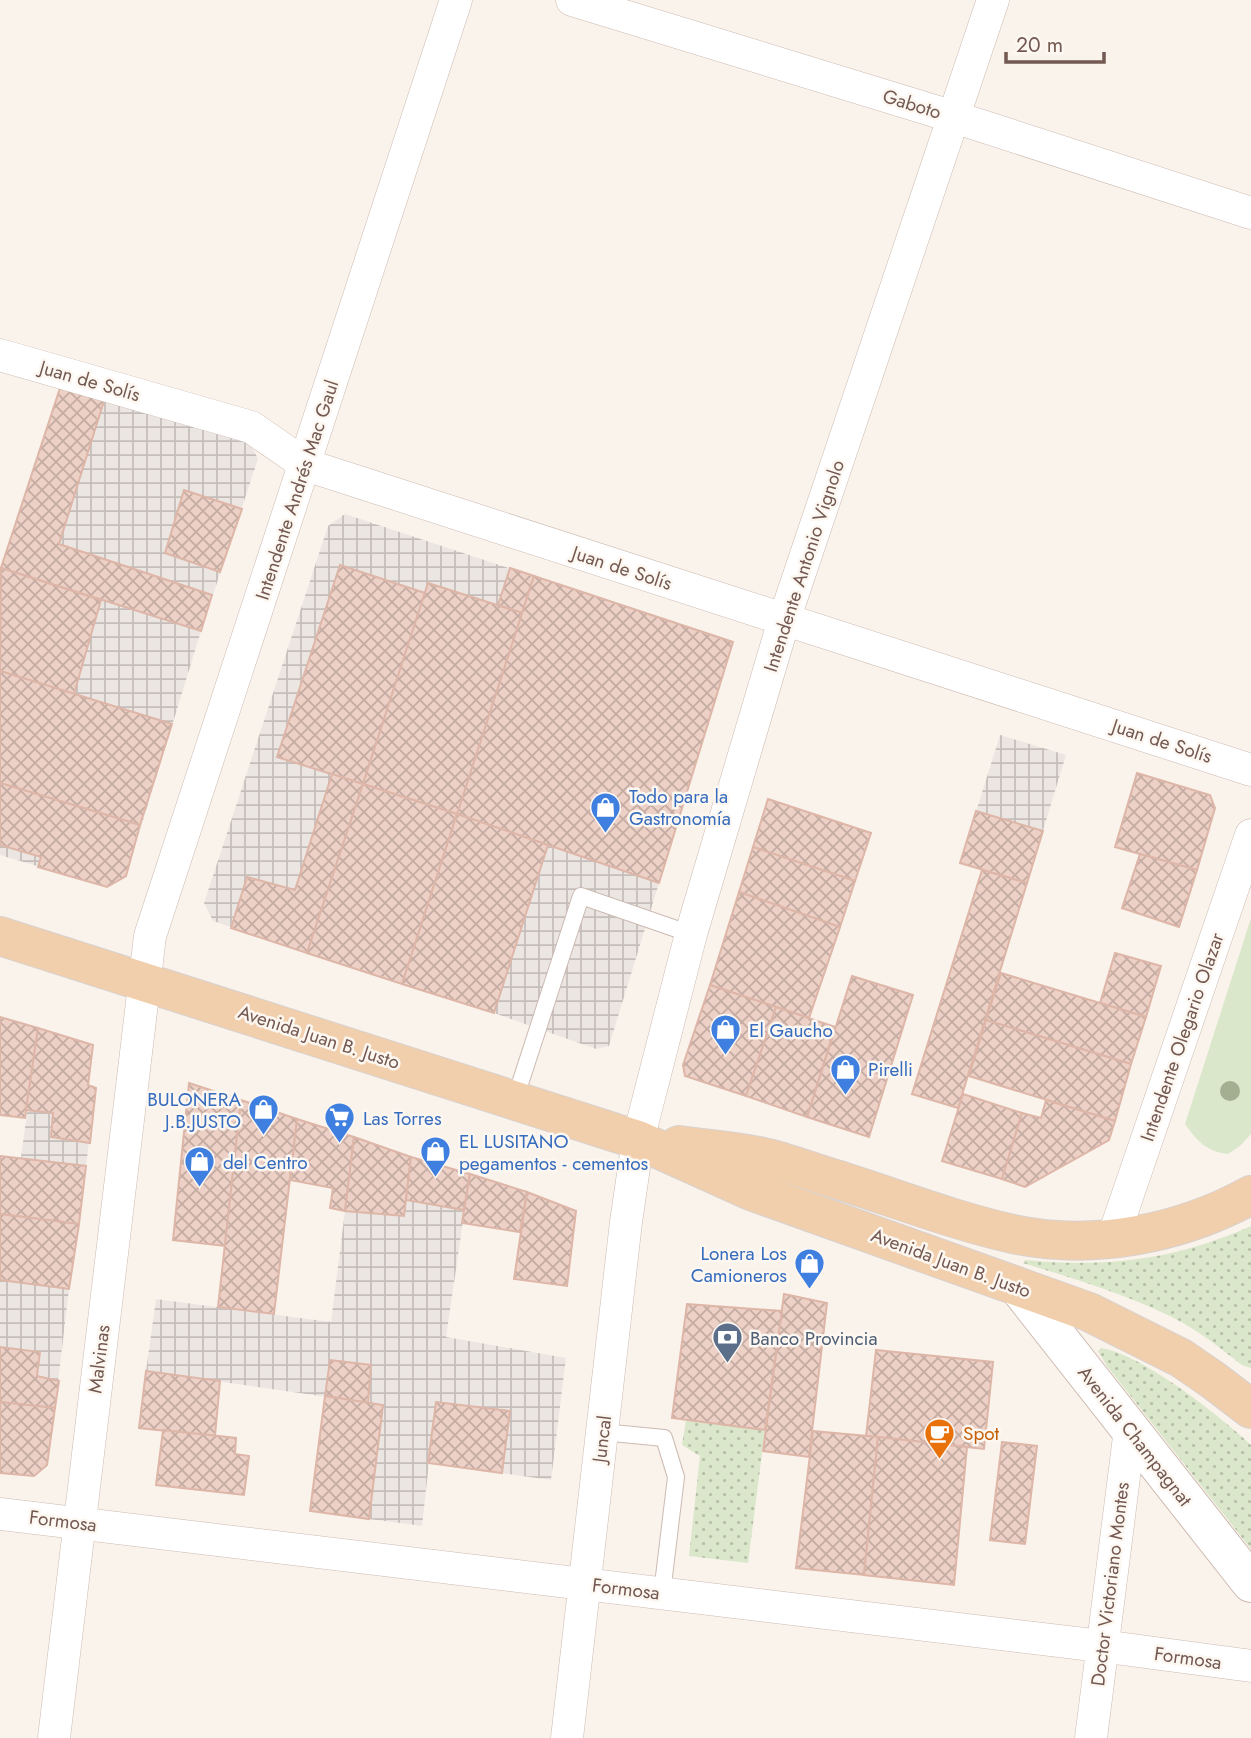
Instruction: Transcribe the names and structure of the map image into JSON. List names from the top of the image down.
{
  "streets": {
    "main road": ["Avenida Juan B. Justo"],
    "street": [
      "Gaboto",
      "Juan de Solís",
      "Intendente Andrés Mac Gaul",
      "Intendente Antonio Vignolo",
      "Intendente Olegario Olazar",
      "Malvinas",
      "Avenida Champagnat",
      "Juncal",
      "Formosa",
      "Doctor Victoriano Montes"
    ]
  },
  "crossings": [
    ["Gaboto", "Intendente Antonio Vignolo"],
    ["Juan de Solís", "Intendente Andrés Mac Gaul"],
    ["Juan de Solís", "Intendente Antonio Vignolo"],
    ["Intendente Andrés Mac Gaul", "Avenida Juan B. Justo"],
    ["Intendente Andrés Mac Gaul", "Malvinas"],
    ["Intendente Antonio Vignolo", "Avenida Juan B. Justo"],
    ["Intendente Antonio Vignolo", "Juncal"],
    ["Avenida Juan B. Justo", "Intendente Olegario Olazar"],
    ["Avenida Juan B. Justo", "Malvinas"],
    ["Avenida Juan B. Justo", "Avenida Champagnat"],
    ["Avenida Juan B. Justo", "Juncal"],
    ["Malvinas", "Formosa"],
    ["Avenida Champagnat", "Doctor Victoriano Montes"],
    ["Juncal", "Formosa"],
    ["Formosa", "Doctor Victoriano Montes"]
  ],
  "places": {
    "shop": [
      "Todo para la Gastronomía",
      "El Gaucho",
      "Pirelli",
      "BULONERA J.B.JUSTO",
      "EL LUSITANO pegamentos - cementos",
      "del Centro",
      "Lonera Los Camioneros"
    ],
    "supermarket": ["Las Torres"],
    "bank": ["Banco Provincia"],
    "cafe": ["Spot"]
  },
  "scale_bar": "20 m"
}
